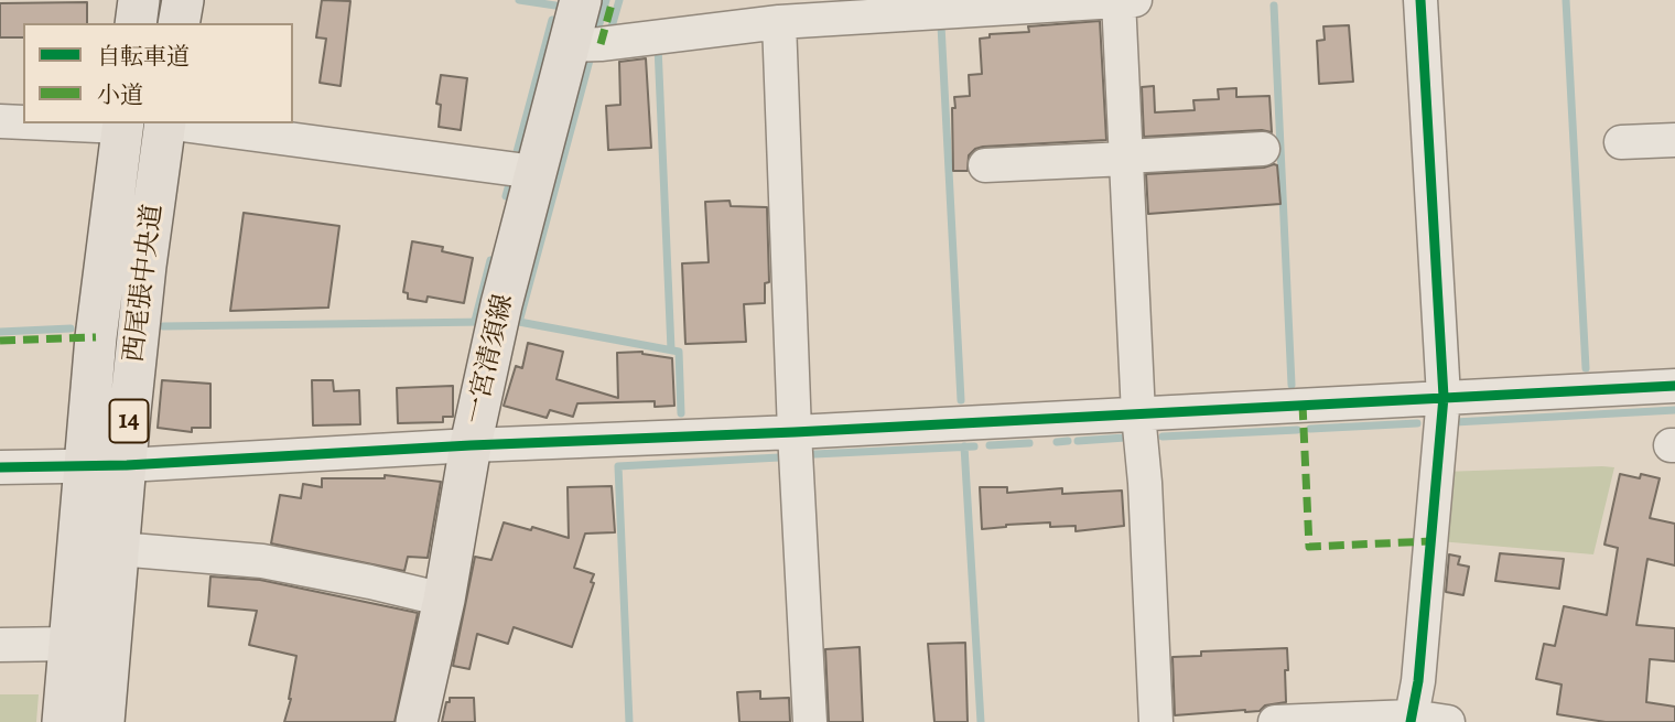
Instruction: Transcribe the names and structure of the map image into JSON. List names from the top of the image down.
{
  "streets": {
    "main road": ["西尾張中央道", "一宮清須線", "14"]
  },
  "legend": ["自転車道", "小道"]
}
